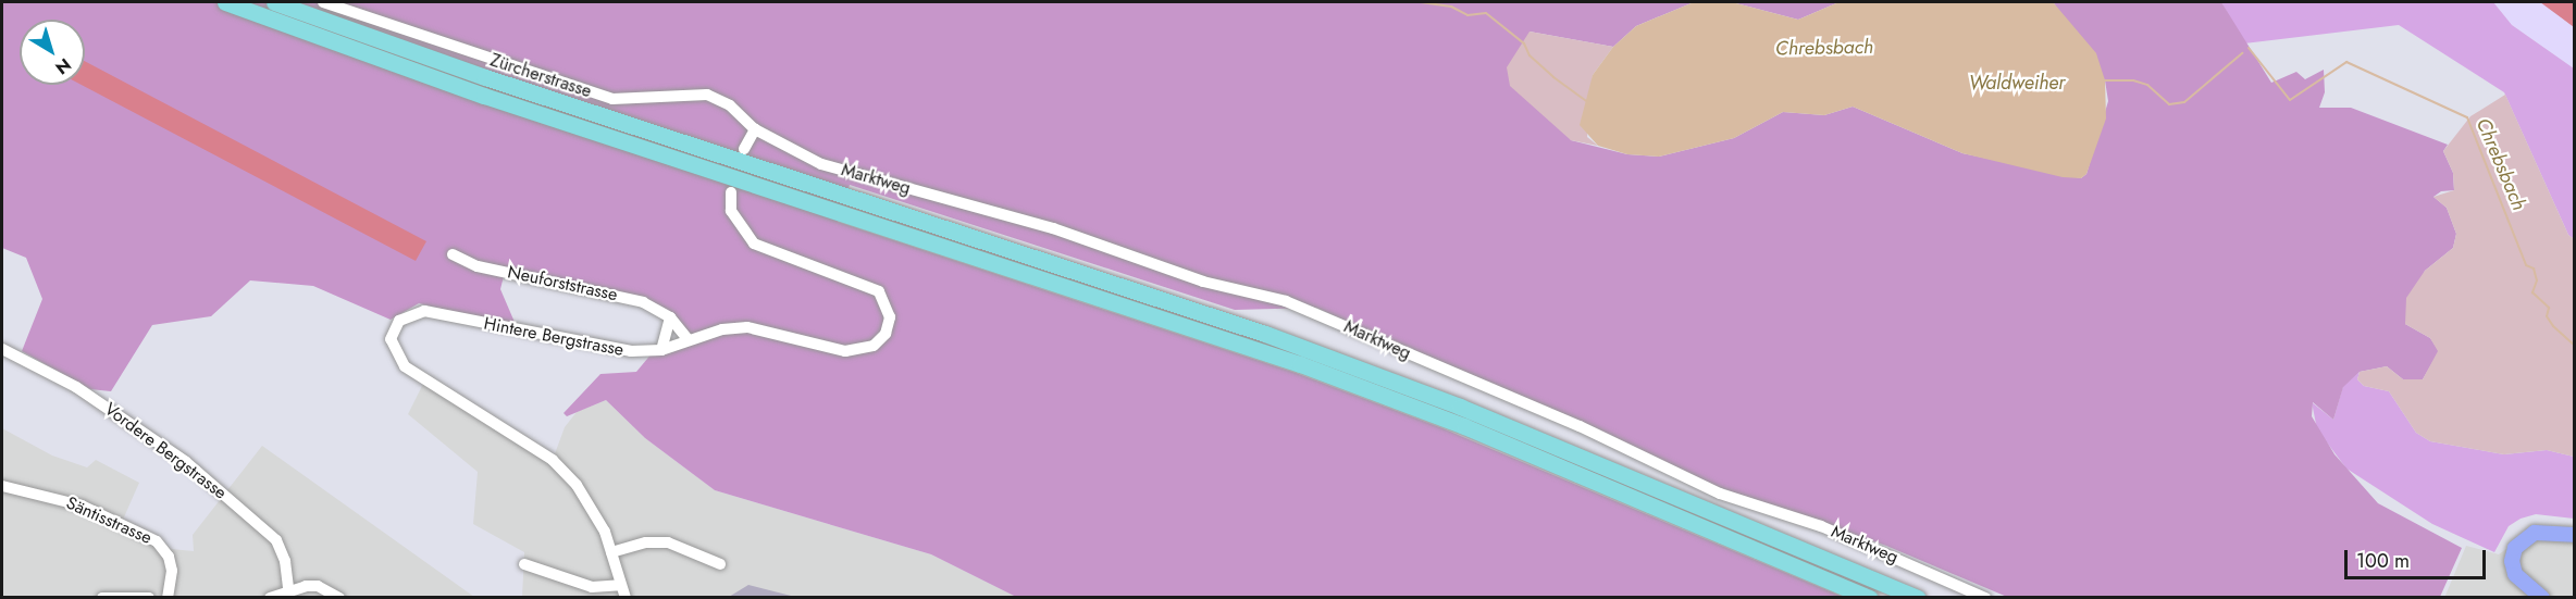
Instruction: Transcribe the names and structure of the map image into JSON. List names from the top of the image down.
{
  "streets": {
    "street": [
      "Zürcherstrasse",
      "Marktweg",
      "Neuforststrasse",
      "Hintere Bergstrasse",
      "Vordere Bergstrasse",
      "Säntisstrasse"
    ]
  },
  "crossings": [
    ["Zürcherstrasse", "Marktweg"],
    ["Neuforststrasse", "Hintere Bergstrasse"]
  ],
  "water": ["Chrebsbach", "Waldweiher"],
  "scale_bar": "100 m",
  "north": "bottom right"
}
